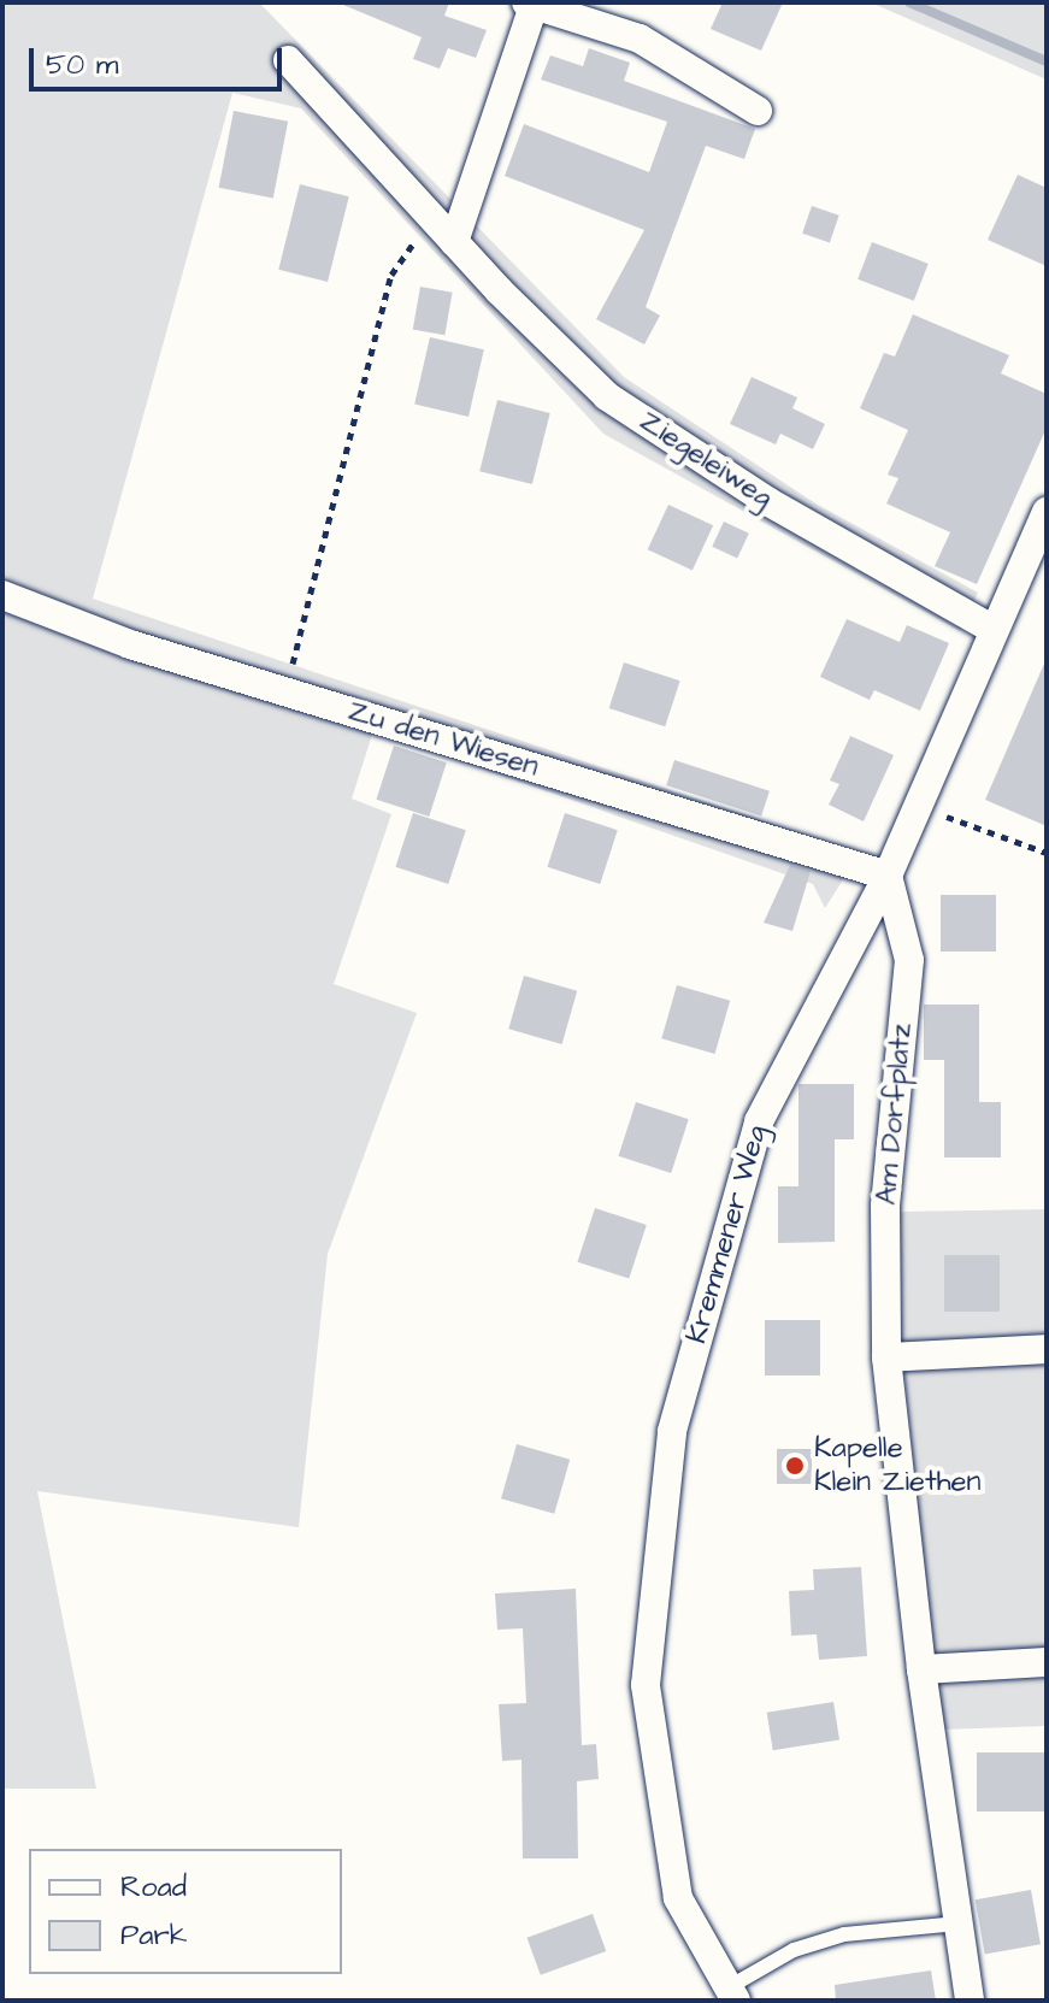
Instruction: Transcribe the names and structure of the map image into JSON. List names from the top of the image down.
{
  "streets": {
    "street": [
      "Ziegeleiweg",
      "Zu den Wiesen",
      "Am Dorfplatz",
      "Kremmener Weg"
    ]
  },
  "crossings": [
    ["Ziegeleiweg", "Kremmener Weg"],
    ["Zu den Wiesen", "Am Dorfplatz"],
    ["Zu den Wiesen", "Kremmener Weg"],
    ["Am Dorfplatz", "Kremmener Weg"]
  ],
  "places": ["Kapelle Klein Ziethen"],
  "legend": ["Road", "Park"],
  "scale_bar": "50 m"
}
